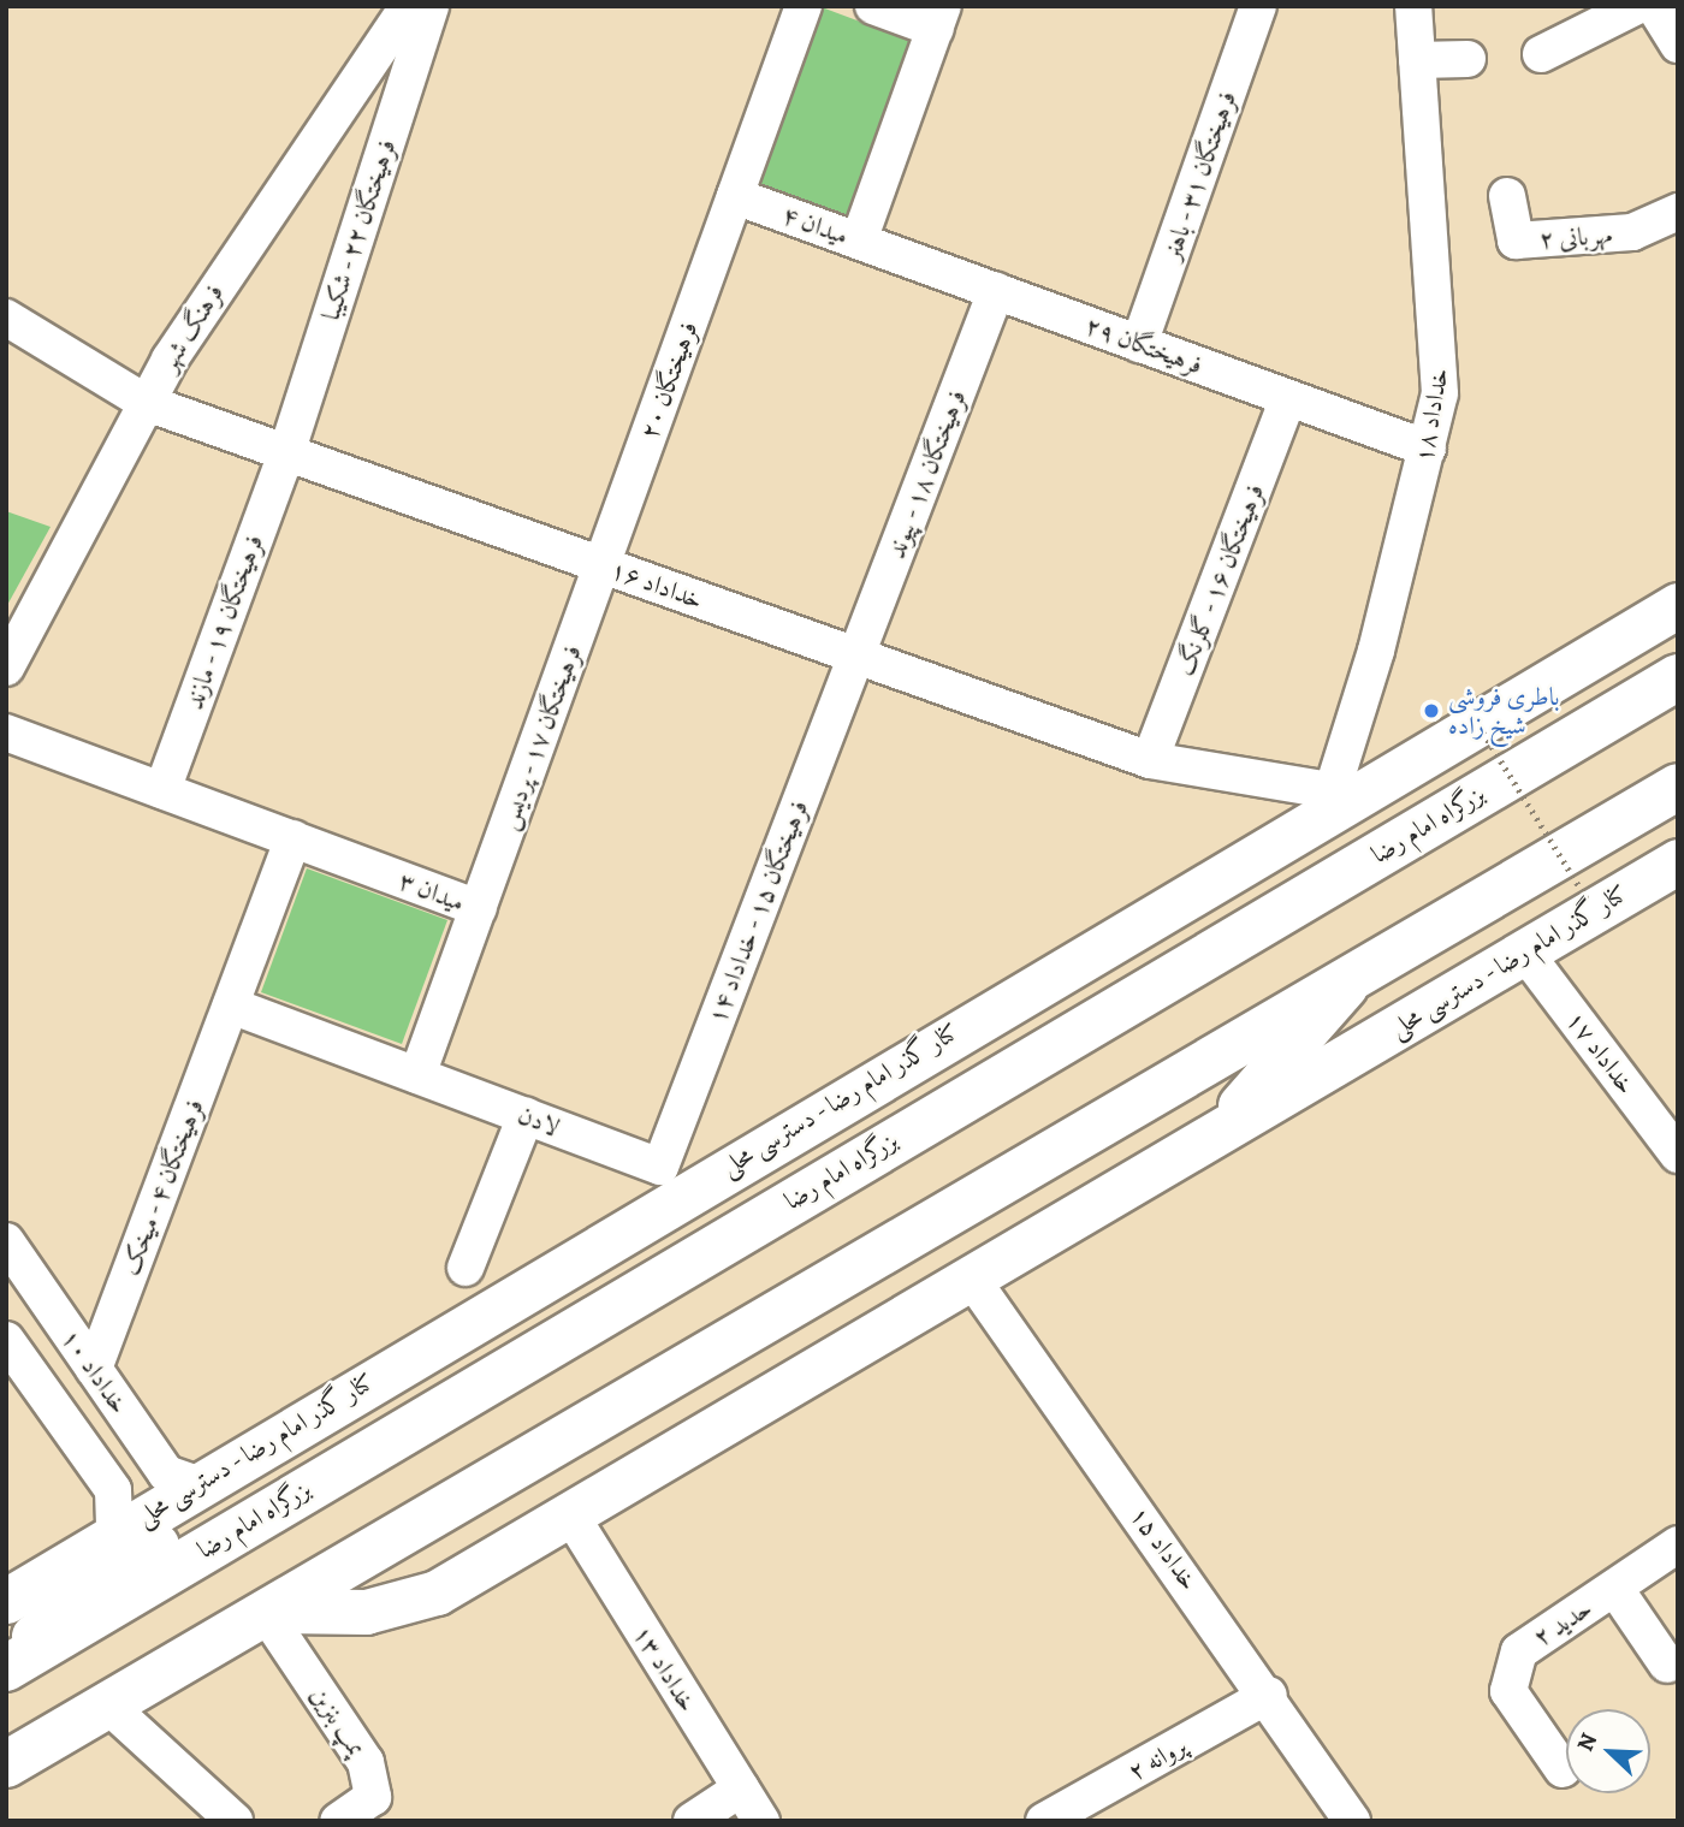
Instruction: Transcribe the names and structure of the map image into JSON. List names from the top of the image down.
{
  "streets": {
    "highway": ["بزرگراه امام رضا"],
    "main road": ["کنار گذر امام رضا - دسترسی محلی"],
    "street": [
      "فرهیختگان ۳۱ - باهنر",
      "میدان ۴",
      "فرهیختگان ۲۲ - شکیبا",
      "مهربانی ۲",
      "فرهنگ شهر",
      "فرهیختگان ۲۹",
      "فرهیختگان ۲۰",
      "خداداد ۱۸",
      "فرهیختگان ۱۸ - پیوند",
      "فرهیختگان ۱۶ - گلرنگ",
      "خداداد ۱۶",
      "فرهیختگان ۱۹ - مازند",
      "فرهیختگان ۱۷ - پردیس",
      "میدان ۳",
      "فرهیختگان ۱۵ - خداداد ۱۴",
      "خداداد ۱۷",
      "لادن",
      "فرهیختگان ۴ - میخک",
      "خداداد ۱۰",
      "خداداد ۱۵",
      "حدید ۲",
      "خداداد ۱۳",
      "پمپ بنزین",
      "پروانه ۲"
    ]
  },
  "crossings": [
    ["فرهیختگان ۳۱ - باهنر", "فرهیختگان ۲۹"],
    ["میدان ۴", "فرهیختگان ۲۹"],
    ["میدان ۴", "فرهیختگان ۲۰"],
    ["فرهیختگان ۲۲ - شکیبا", "خداداد ۱۶"],
    ["فرهیختگان ۲۲ - شکیبا", "فرهیختگان ۱۹ - مازند"],
    ["فرهنگ شهر", "خداداد ۱۶"],
    ["فرهیختگان ۲۹", "خداداد ۱۸"],
    ["فرهیختگان ۲۹", "فرهیختگان ۱۸ - پیوند"],
    ["فرهیختگان ۲۹", "فرهیختگان ۱۶ - گلرنگ"],
    ["فرهیختگان ۲۰", "خداداد ۱۶"],
    ["فرهیختگان ۲۰", "فرهیختگان ۱۷ - پردیس"],
    ["خداداد ۱۸", "خداداد ۱۶"],
    ["خداداد ۱۸", "کنار گذر امام رضا - دسترسی محلی"],
    ["فرهیختگان ۱۸ - پیوند", "خداداد ۱۶"],
    ["فرهیختگان ۱۸ - پیوند", "فرهیختگان ۱۵ - خداداد ۱۴"],
    ["فرهیختگان ۱۶ - گلرنگ", "خداداد ۱۶"],
    ["خداداد ۱۶", "فرهیختگان ۱۹ - مازند"],
    ["خداداد ۱۶", "فرهیختگان ۱۷ - پردیس"],
    ["خداداد ۱۶", "فرهیختگان ۱۵ - خداداد ۱۴"],
    ["خداداد ۱۶", "کنار گذر امام رضا - دسترسی محلی"],
    ["فرهیختگان ۱۹ - مازند", "میدان ۳"],
    ["فرهیختگان ۱۷ - پردیس", "میدان ۳"],
    ["میدان ۳", "لادن"],
    ["فرهیختگان ۱۵ - خداداد ۱۴", "لادن"],
    ["کنار گذر امام رضا - دسترسی محلی", "خداداد ۱۷"],
    ["کنار گذر امام رضا - دسترسی محلی", "خداداد ۱۰"],
    ["کنار گذر امام رضا - دسترسی محلی", "خداداد ۱۵"],
    ["کنار گذر امام رضا - دسترسی محلی", "خداداد ۱۳"],
    ["کنار گذر امام رضا - دسترسی محلی", "پمپ بنزین"],
    ["فرهیختگان ۴ - میخک", "خداداد ۱۰"],
    ["خداداد ۱۵", "پروانه ۲"]
  ],
  "places": ["باطری فروشی شیخ زاده"],
  "north": "top left"
}
